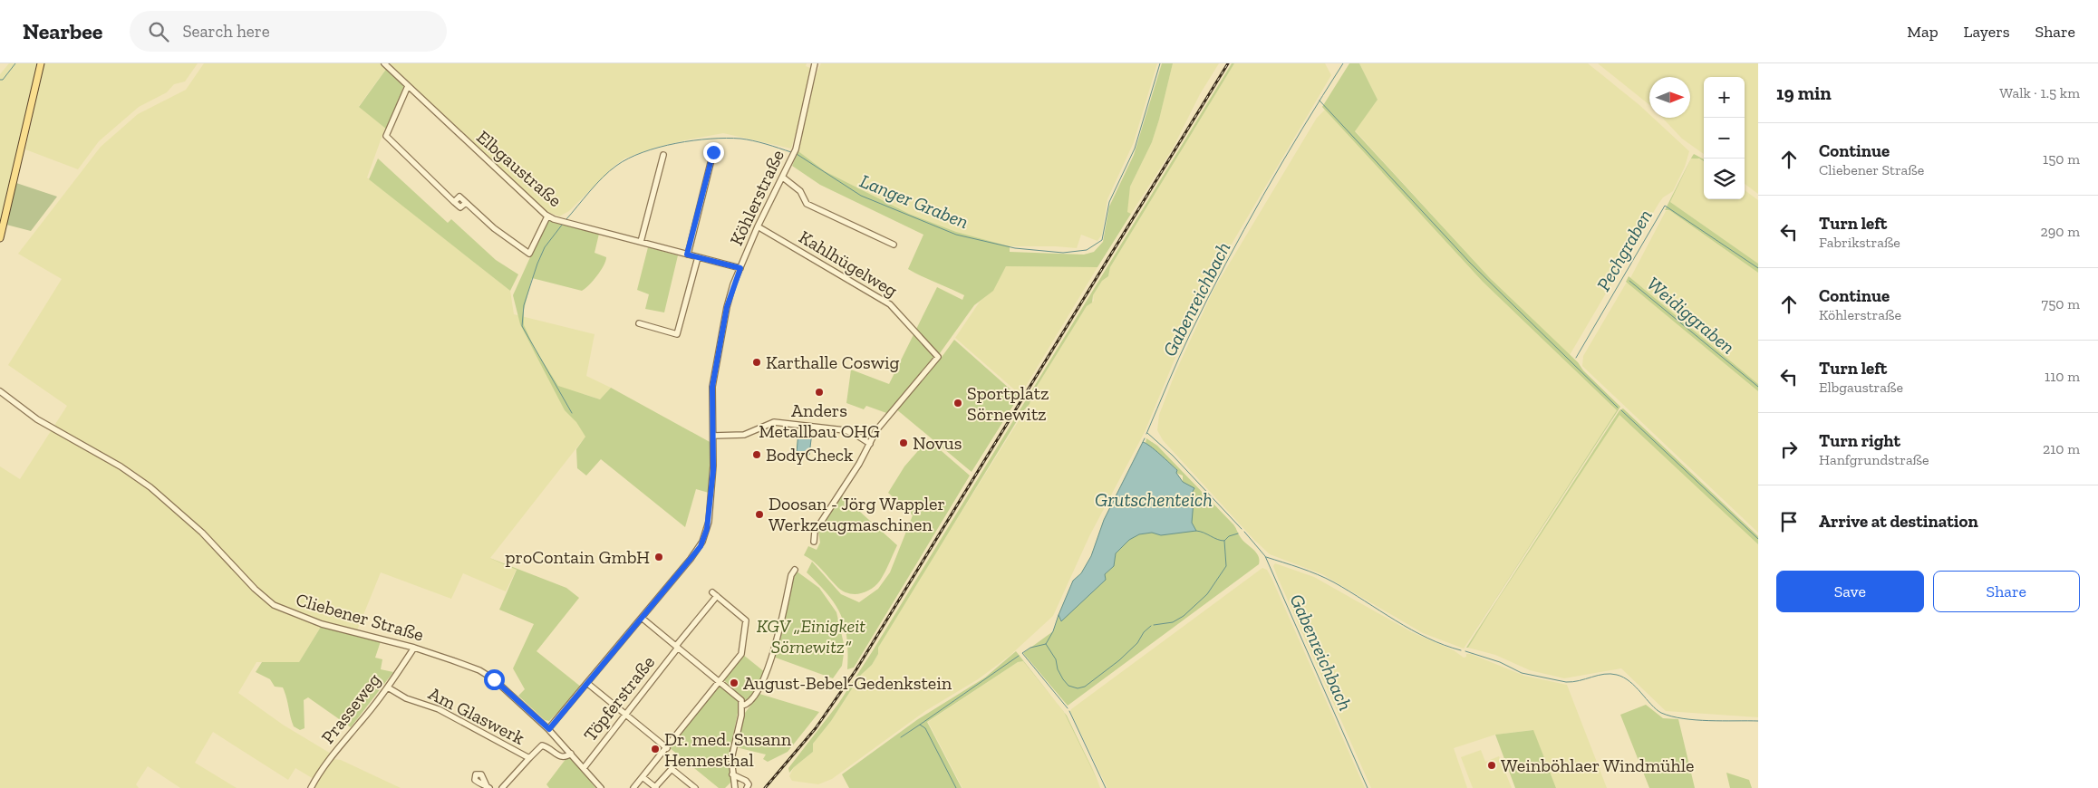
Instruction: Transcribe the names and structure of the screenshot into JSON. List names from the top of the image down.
{
  "streets": {
    "street": [
      "Elbgaustraße",
      "Köhlerstraße",
      "Kahlhügelweg",
      "Cliebener Straße",
      "Töpferstraße",
      "Prasseweg",
      "Am Glaswerk"
    ]
  },
  "crossings": [
    ["Elbgaustraße", "Köhlerstraße"],
    ["Köhlerstraße", "Kahlhügelweg"],
    ["Köhlerstraße", "Cliebener Straße"],
    ["Cliebener Straße", "Töpferstraße"],
    ["Cliebener Straße", "Prasseweg"],
    ["Cliebener Straße", "Am Glaswerk"],
    ["Prasseweg", "Am Glaswerk"]
  ],
  "water": [
    "Langer Graben",
    "Pechgraben",
    "Gabenreichbach",
    "Weidiggraben",
    "Grutschenteich"
  ],
  "parks": ["KGV „Einigkeit Sörnewitz“"],
  "places": [
    "Karthalle Coswig",
    "Anders Metallbau OHG",
    "Sportplatz Sörnewitz",
    "Novus",
    "BodyCheck",
    "Doosan - Jörg Wappler Werkzeugmaschinen",
    "proContain GmbH",
    "August-Bebel-Gedenkstein",
    "Dr. med. Susann Hennesthal",
    "Weinböhlaer Windmühle"
  ],
  "north": "right",
  "page": {
    "header": "Nearbee",
    "search": "Search here",
    "nav": ["Map", "Layers", "Share"],
    "heading": ["19 min", "Walk · 1.5 km"],
    "map_buttons": ["+", "−"],
    "list": [
      ["Continue", "Cliebener Straße", "150 m"],
      ["Turn left", "Fabrikstraße", "290 m"],
      ["Continue", "Köhlerstraße", "750 m"],
      ["Turn left", "Elbgaustraße", "110 m"],
      ["Turn right", "Hanfgrundstraße", "210 m"],
      "Arrive at destination"
    ],
    "buttons": ["Save", "Share"]
  }
}
